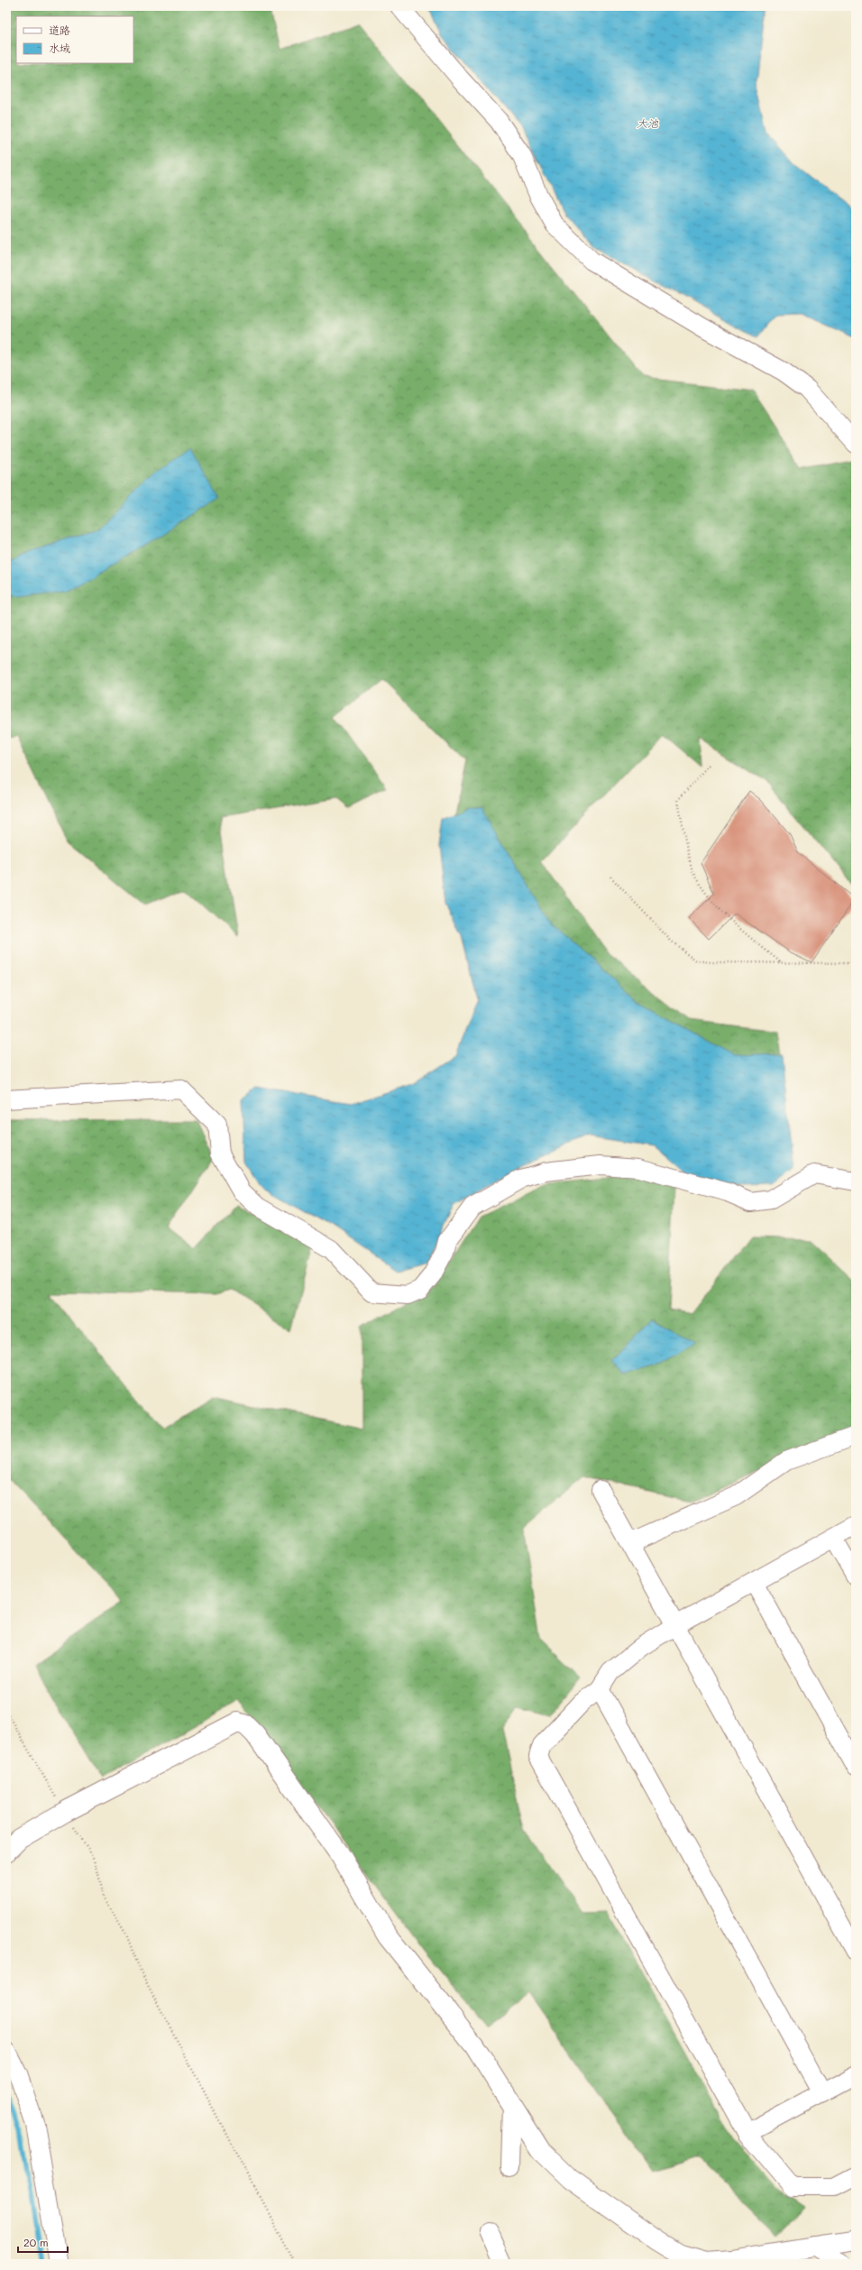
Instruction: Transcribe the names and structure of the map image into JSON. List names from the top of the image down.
{
  "water": ["大池"],
  "legend": ["道路", "水域"],
  "scale_bar": "20 m"
}
